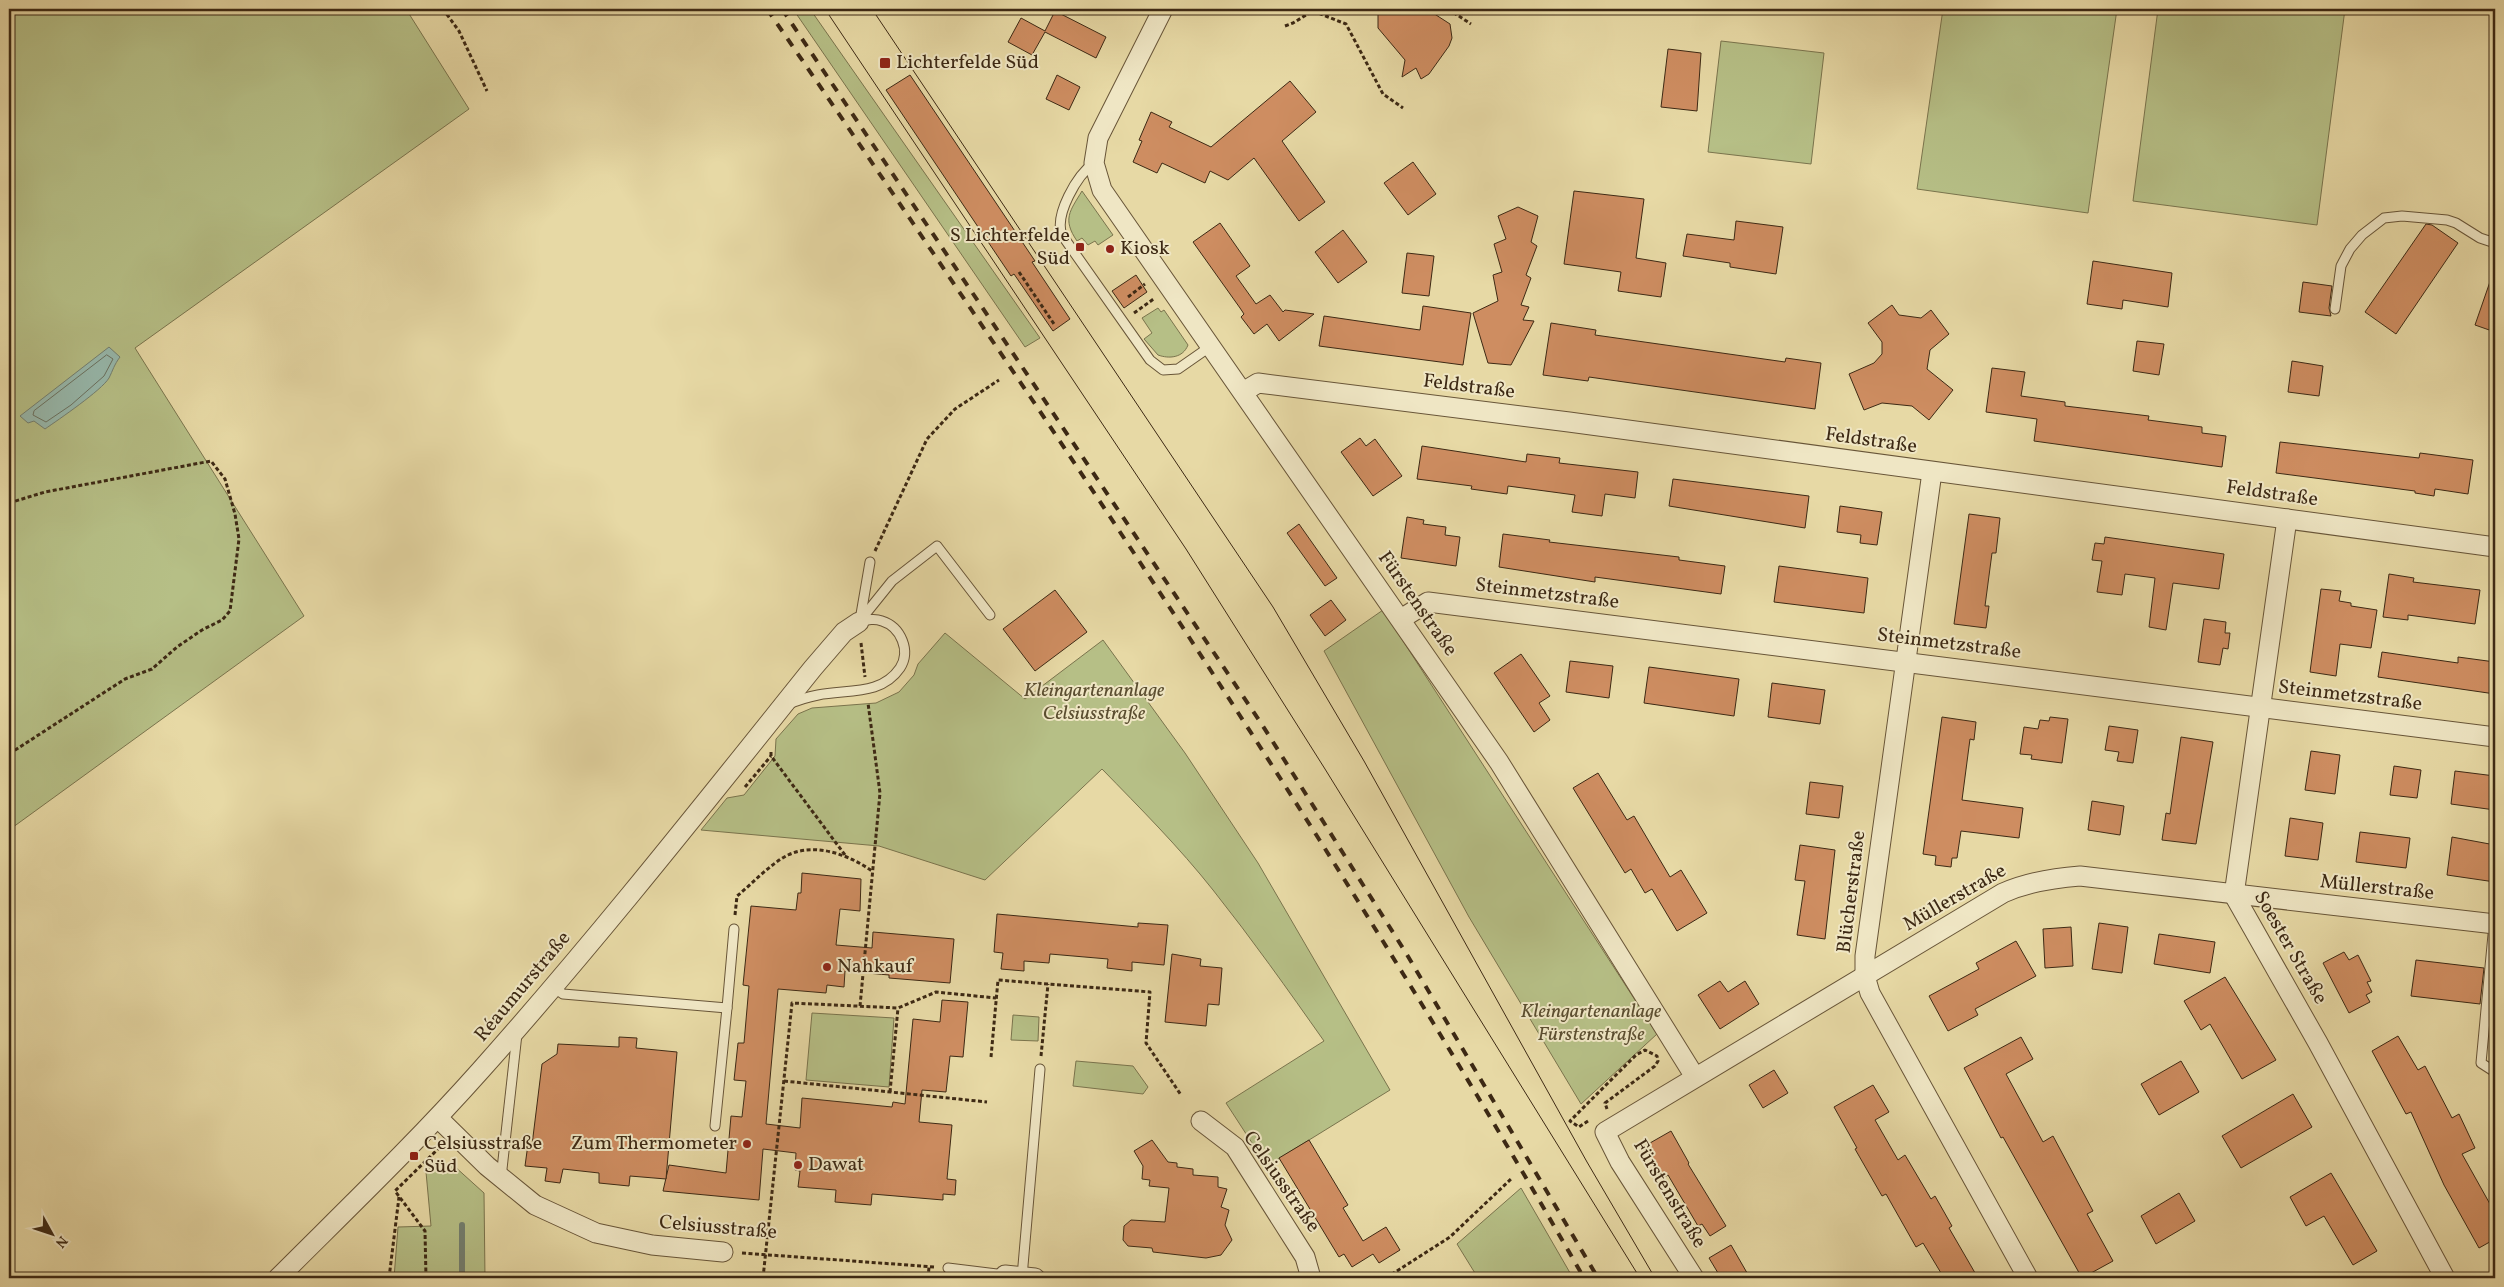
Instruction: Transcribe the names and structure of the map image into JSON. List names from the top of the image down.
{
  "streets": {
    "street": [
      "Feldstraße",
      "Steinmetzstraße",
      "Fürstenstraße",
      "Müllerstraße",
      "Blücherstraße",
      "Soester Straße",
      "Réaumurstraße",
      "Celsiusstraße"
    ]
  },
  "crossings": [
    ["Feldstraße", "Fürstenstraße"],
    ["Feldstraße", "Blücherstraße"],
    ["Feldstraße", "Soester Straße"],
    ["Steinmetzstraße", "Fürstenstraße"],
    ["Steinmetzstraße", "Blücherstraße"],
    ["Steinmetzstraße", "Soester Straße"],
    ["Fürstenstraße", "Müllerstraße"],
    ["Müllerstraße", "Blücherstraße"],
    ["Müllerstraße", "Soester Straße"],
    ["Réaumurstraße", "Celsiusstraße"]
  ],
  "parks": ["Kleingartenanlage Celsiusstraße", "Kleingartenanlage Fürstenstraße"],
  "places": {
    "transit": ["Lichterfelde Süd", "S Lichterfelde Süd", "Celsiusstraße Süd"],
    "other": [
      "Kiosk",
      "Nahkauf",
      "Zum Thermometer",
      "Dawat"
    ]
  },
  "north": "bottom right"
}
